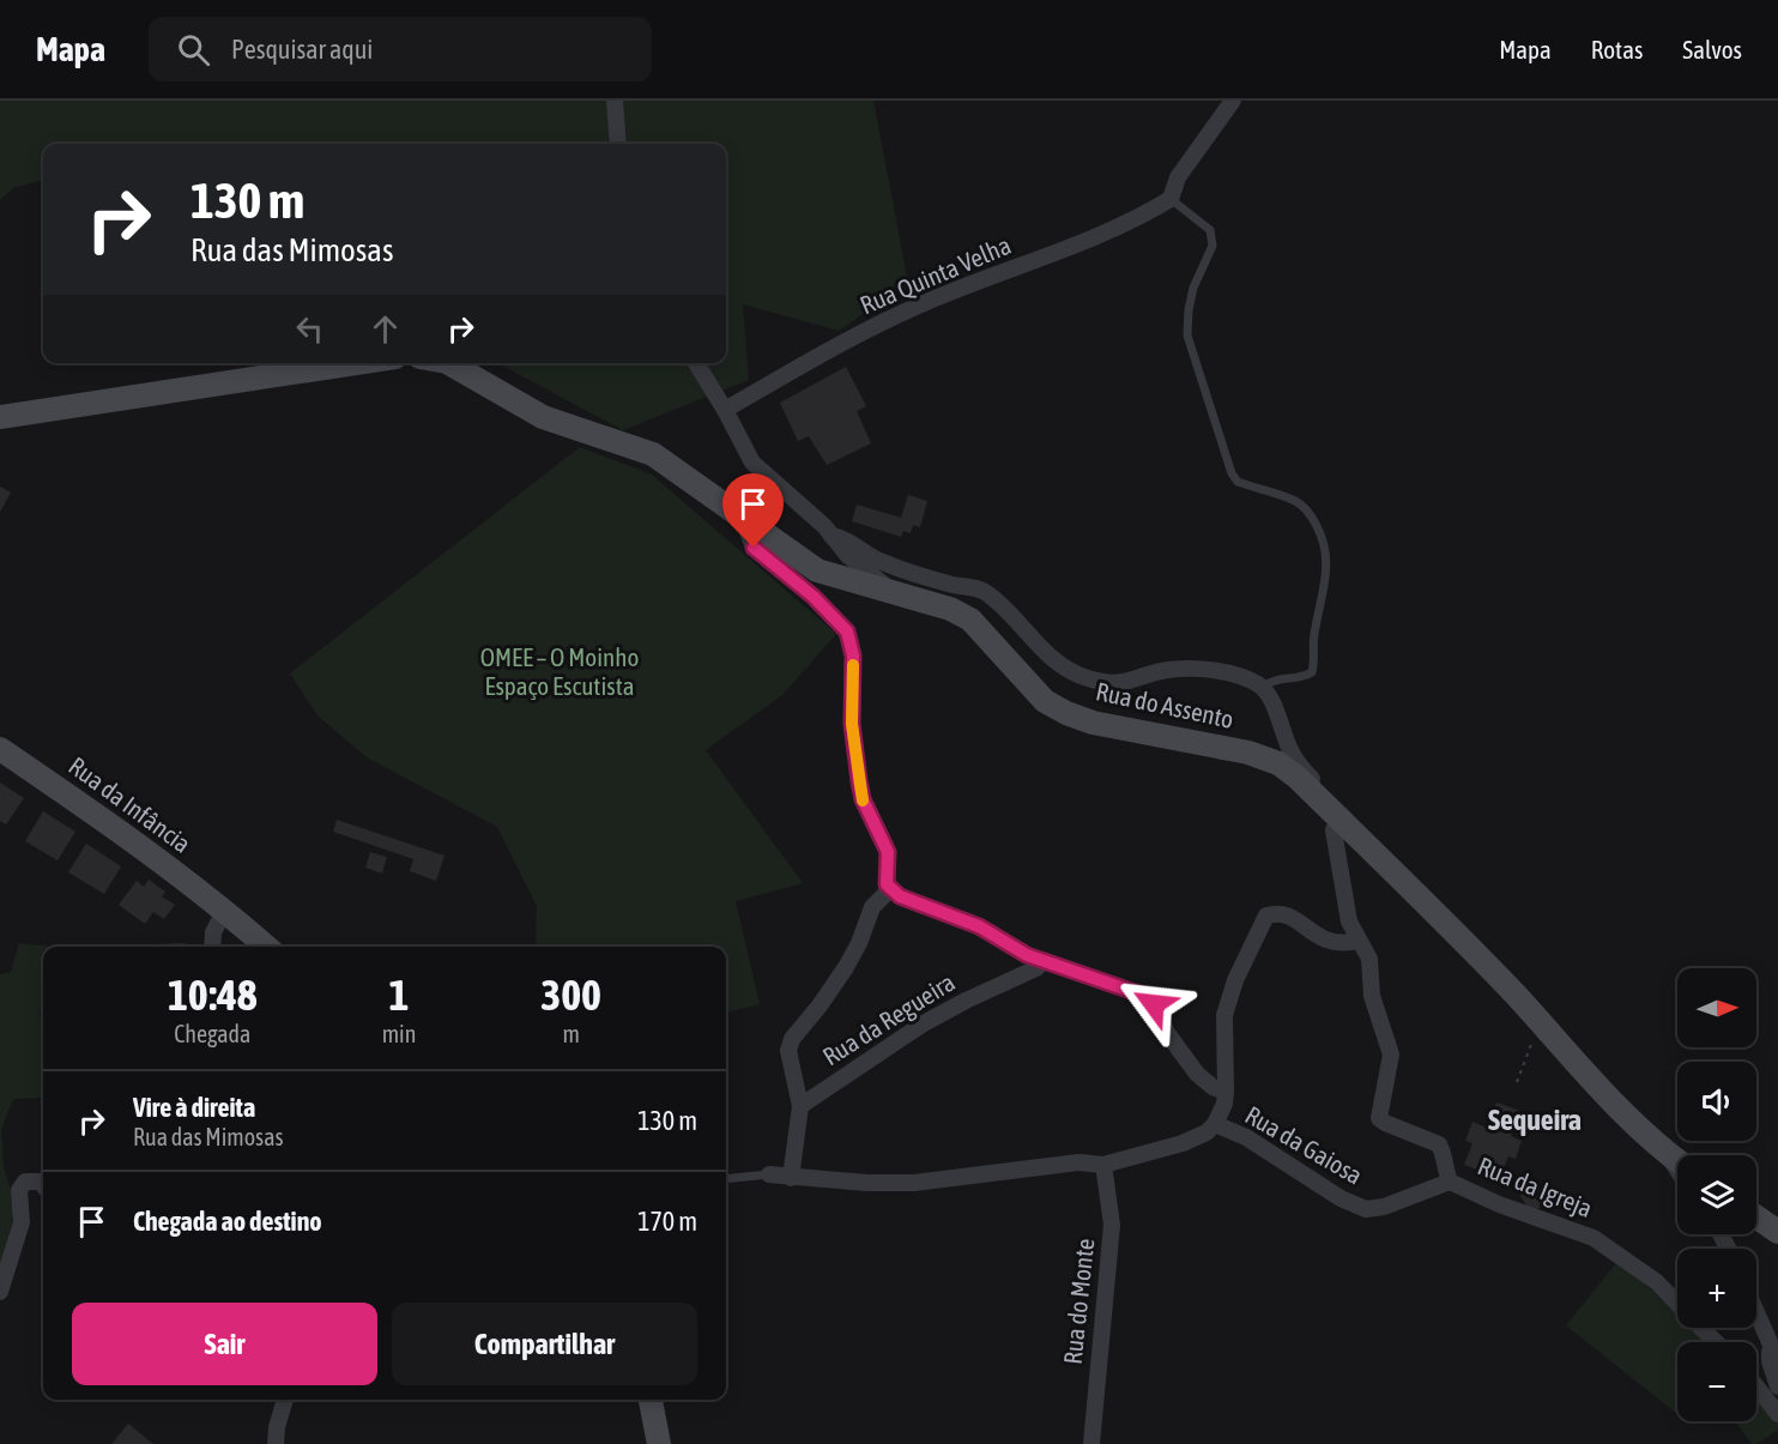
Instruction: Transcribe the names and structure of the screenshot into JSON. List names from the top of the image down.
{
  "streets": {
    "street": [
      "Rua Quinta Velha",
      "Rua do Assento",
      "Rua da Infância",
      "Rua da Regueira",
      "Rua da Gaiosa",
      "Rua da Igreja",
      "Rua do Monte"
    ]
  },
  "crossings": [
    ["Rua do Assento", "Rua da Igreja"],
    ["Rua da Gaiosa", "Rua da Igreja"]
  ],
  "districts": ["Sequeira"],
  "parks": ["OMEE – O Moinho Espaço Escutista"],
  "north": "right",
  "page": {
    "header": "Mapa",
    "search": "Pesquisar aqui",
    "nav": ["Mapa", "Rotas", "Salvos"],
    "turn": ["130 m", "Rua das Mimosas"],
    "eta": [
      "10:48",
      "Chegada",
      "1",
      "min",
      "300",
      "m"
    ],
    "map_buttons": ["+", "−"],
    "list": [
      {
        "name": "Vire à direita",
        "note": "Rua das Mimosas",
        "value": "130 m"
      },
      {
        "name": "Chegada ao destino",
        "value": "170 m"
      }
    ],
    "buttons": ["Sair", "Compartilhar"]
  }
}
